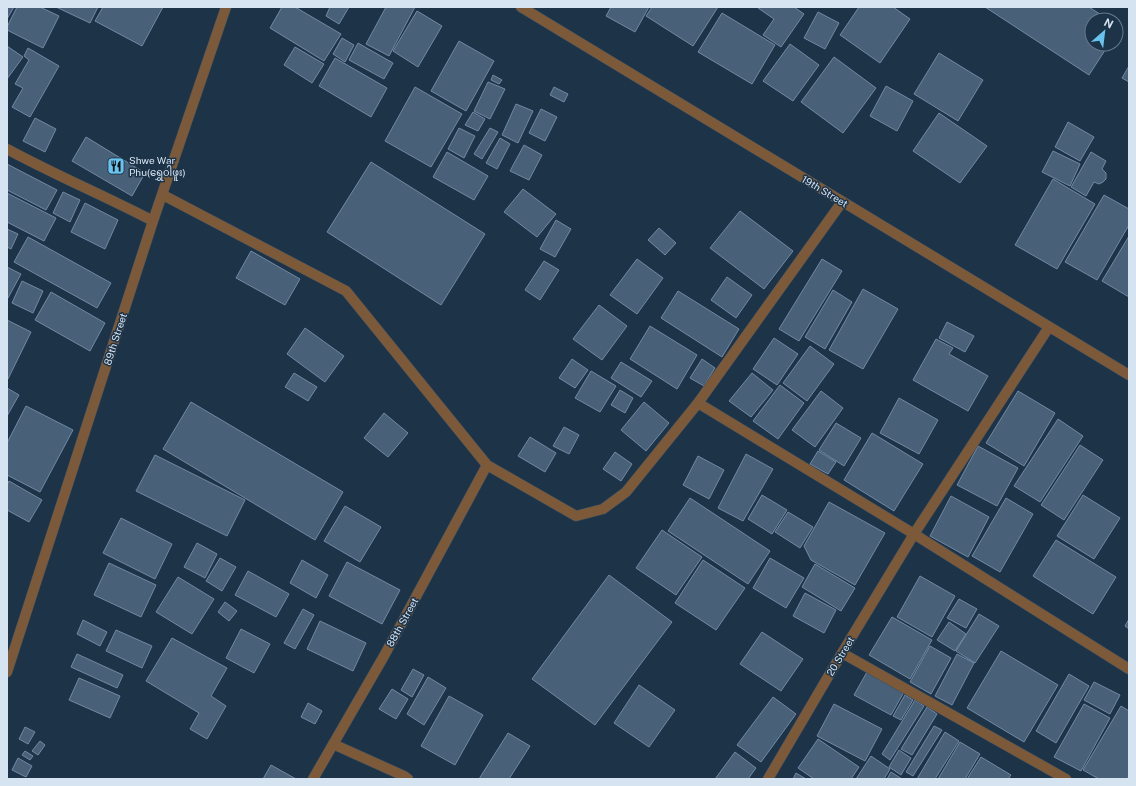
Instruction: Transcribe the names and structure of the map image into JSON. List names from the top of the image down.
{
  "streets": {
    "street": [
      "19th Street",
      "89th Street",
      "88th Street",
      "20 Street"
    ]
  },
  "crossings": [
    ["19th Street", "20 Street"]
  ],
  "places": {
    "restaurant": ["Shwe War Phu(ရွှေ၀ါဖူး)"]
  },
  "north": "top right"
}
